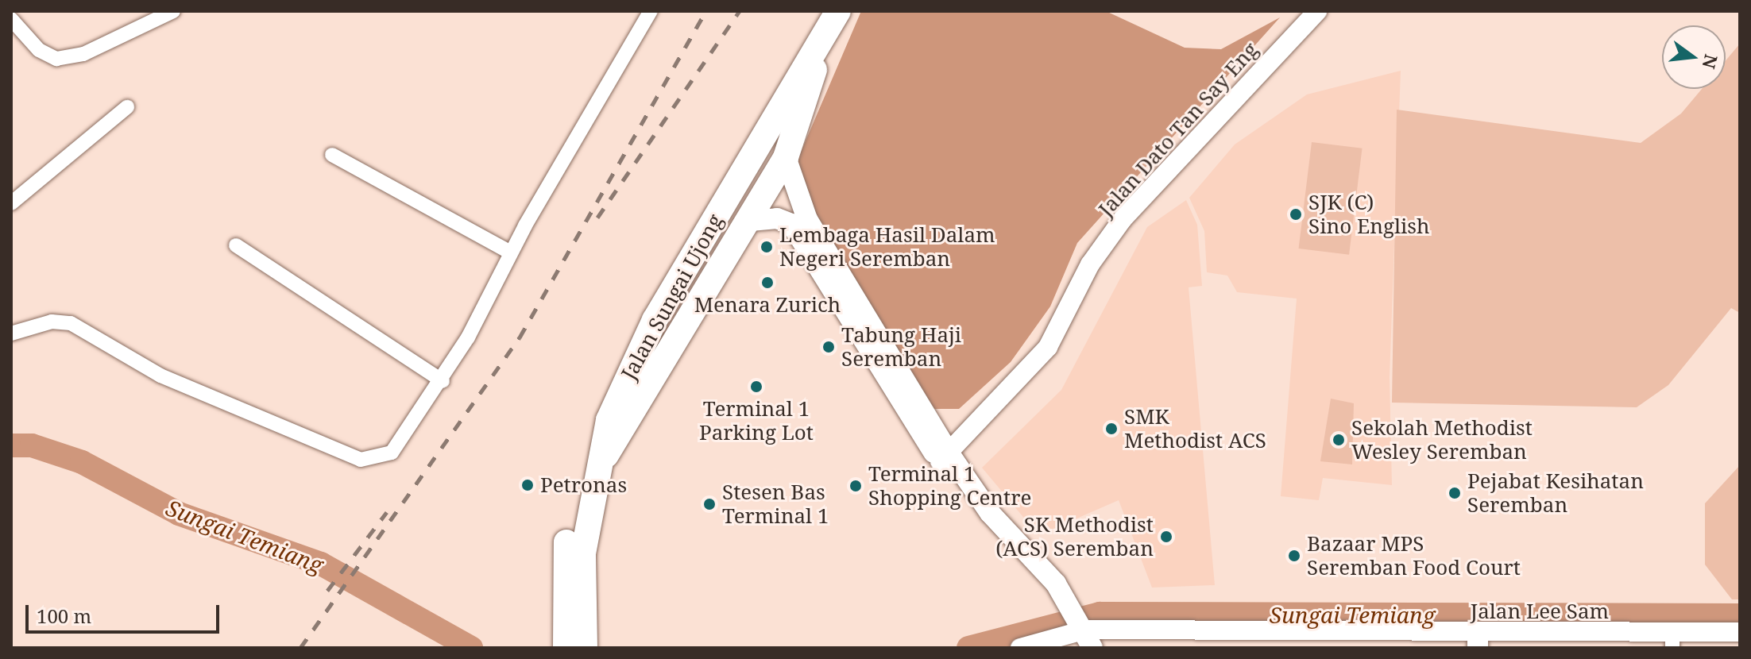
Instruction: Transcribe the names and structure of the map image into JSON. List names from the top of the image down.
{
  "streets": {
    "highway": ["Jalan Sungai Ujong"],
    "street": ["Jalan Dato Tan Say Eng", "Jalan Lee Sam"]
  },
  "water": ["Sungai Temiang"],
  "places": [
    "SJK (C) Sino English",
    "Lembaga Hasil Dalam Negeri Seremban",
    "Menara Zurich",
    "Tabung Haji Seremban",
    "Terminal 1 Parking Lot",
    "SMK Methodist ACS",
    "Sekolah Methodist Wesley Seremban",
    "Petronas",
    "Terminal 1 Shopping Centre",
    "Pejabat Kesihatan Seremban",
    "Stesen Bas Terminal 1",
    "SK Methodist (ACS) Seremban",
    "Bazaar MPS Seremban Food Court"
  ],
  "scale_bar": "100 m",
  "north": "right"
}
